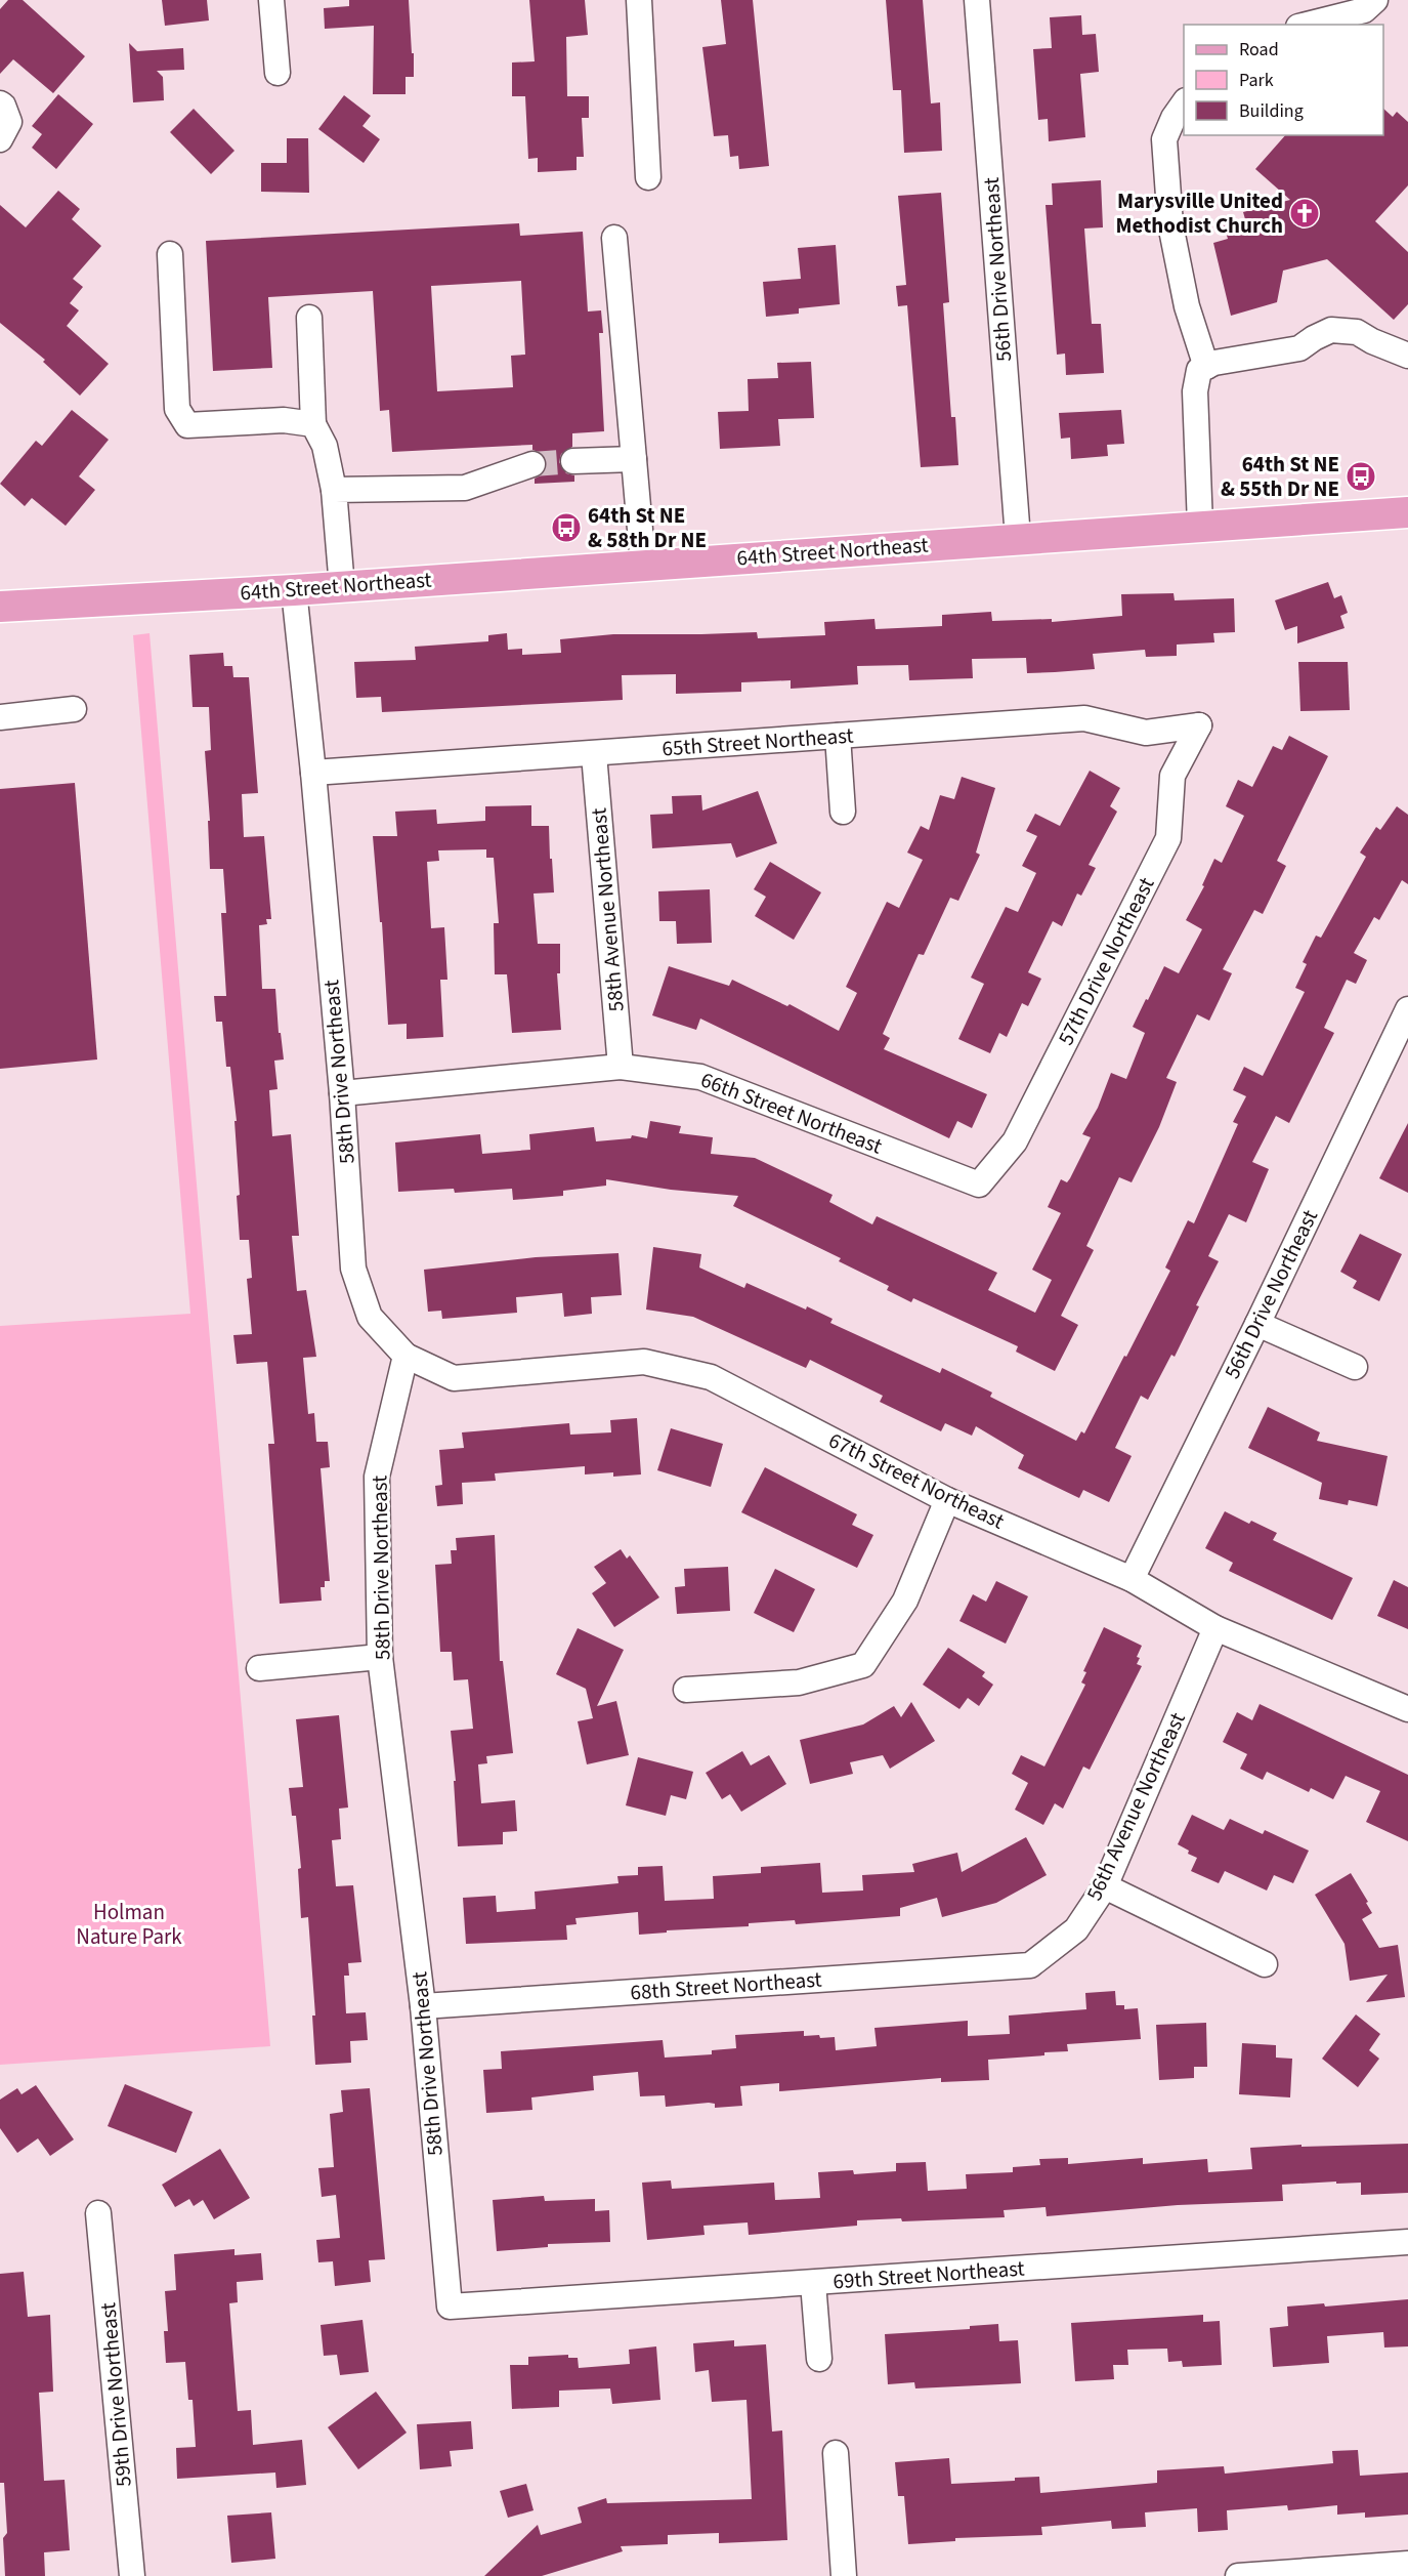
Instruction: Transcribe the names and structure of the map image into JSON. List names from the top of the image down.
{
  "streets": {
    "main road": ["64th Street Northeast"],
    "street": [
      "56th Drive Northeast",
      "65th Street Northeast",
      "58th Avenue Northeast",
      "57th Drive Northeast",
      "58th Drive Northeast",
      "66th Street Northeast",
      "67th Street Northeast",
      "56th Avenue Northeast",
      "68th Street Northeast",
      "69th Street Northeast",
      "59th Drive Northeast"
    ]
  },
  "crossings": [
    ["56th Drive Northeast", "64th Street Northeast"],
    ["56th Drive Northeast", "67th Street Northeast"],
    ["64th Street Northeast", "58th Drive Northeast"],
    ["65th Street Northeast", "58th Avenue Northeast"],
    ["65th Street Northeast", "57th Drive Northeast"],
    ["65th Street Northeast", "58th Drive Northeast"],
    ["58th Avenue Northeast", "66th Street Northeast"],
    ["57th Drive Northeast", "66th Street Northeast"],
    ["58th Drive Northeast", "66th Street Northeast"],
    ["58th Drive Northeast", "67th Street Northeast"],
    ["58th Drive Northeast", "68th Street Northeast"],
    ["58th Drive Northeast", "69th Street Northeast"],
    ["67th Street Northeast", "56th Avenue Northeast"],
    ["56th Avenue Northeast", "68th Street Northeast"]
  ],
  "parks": ["Holman Nature Park"],
  "places": {
    "church": ["Marysville United Methodist Church"],
    "bus stop": ["64th St NE & 55th Dr NE", "64th St NE & 58th Dr NE"]
  },
  "legend": ["Road", "Park", "Building"]
}
